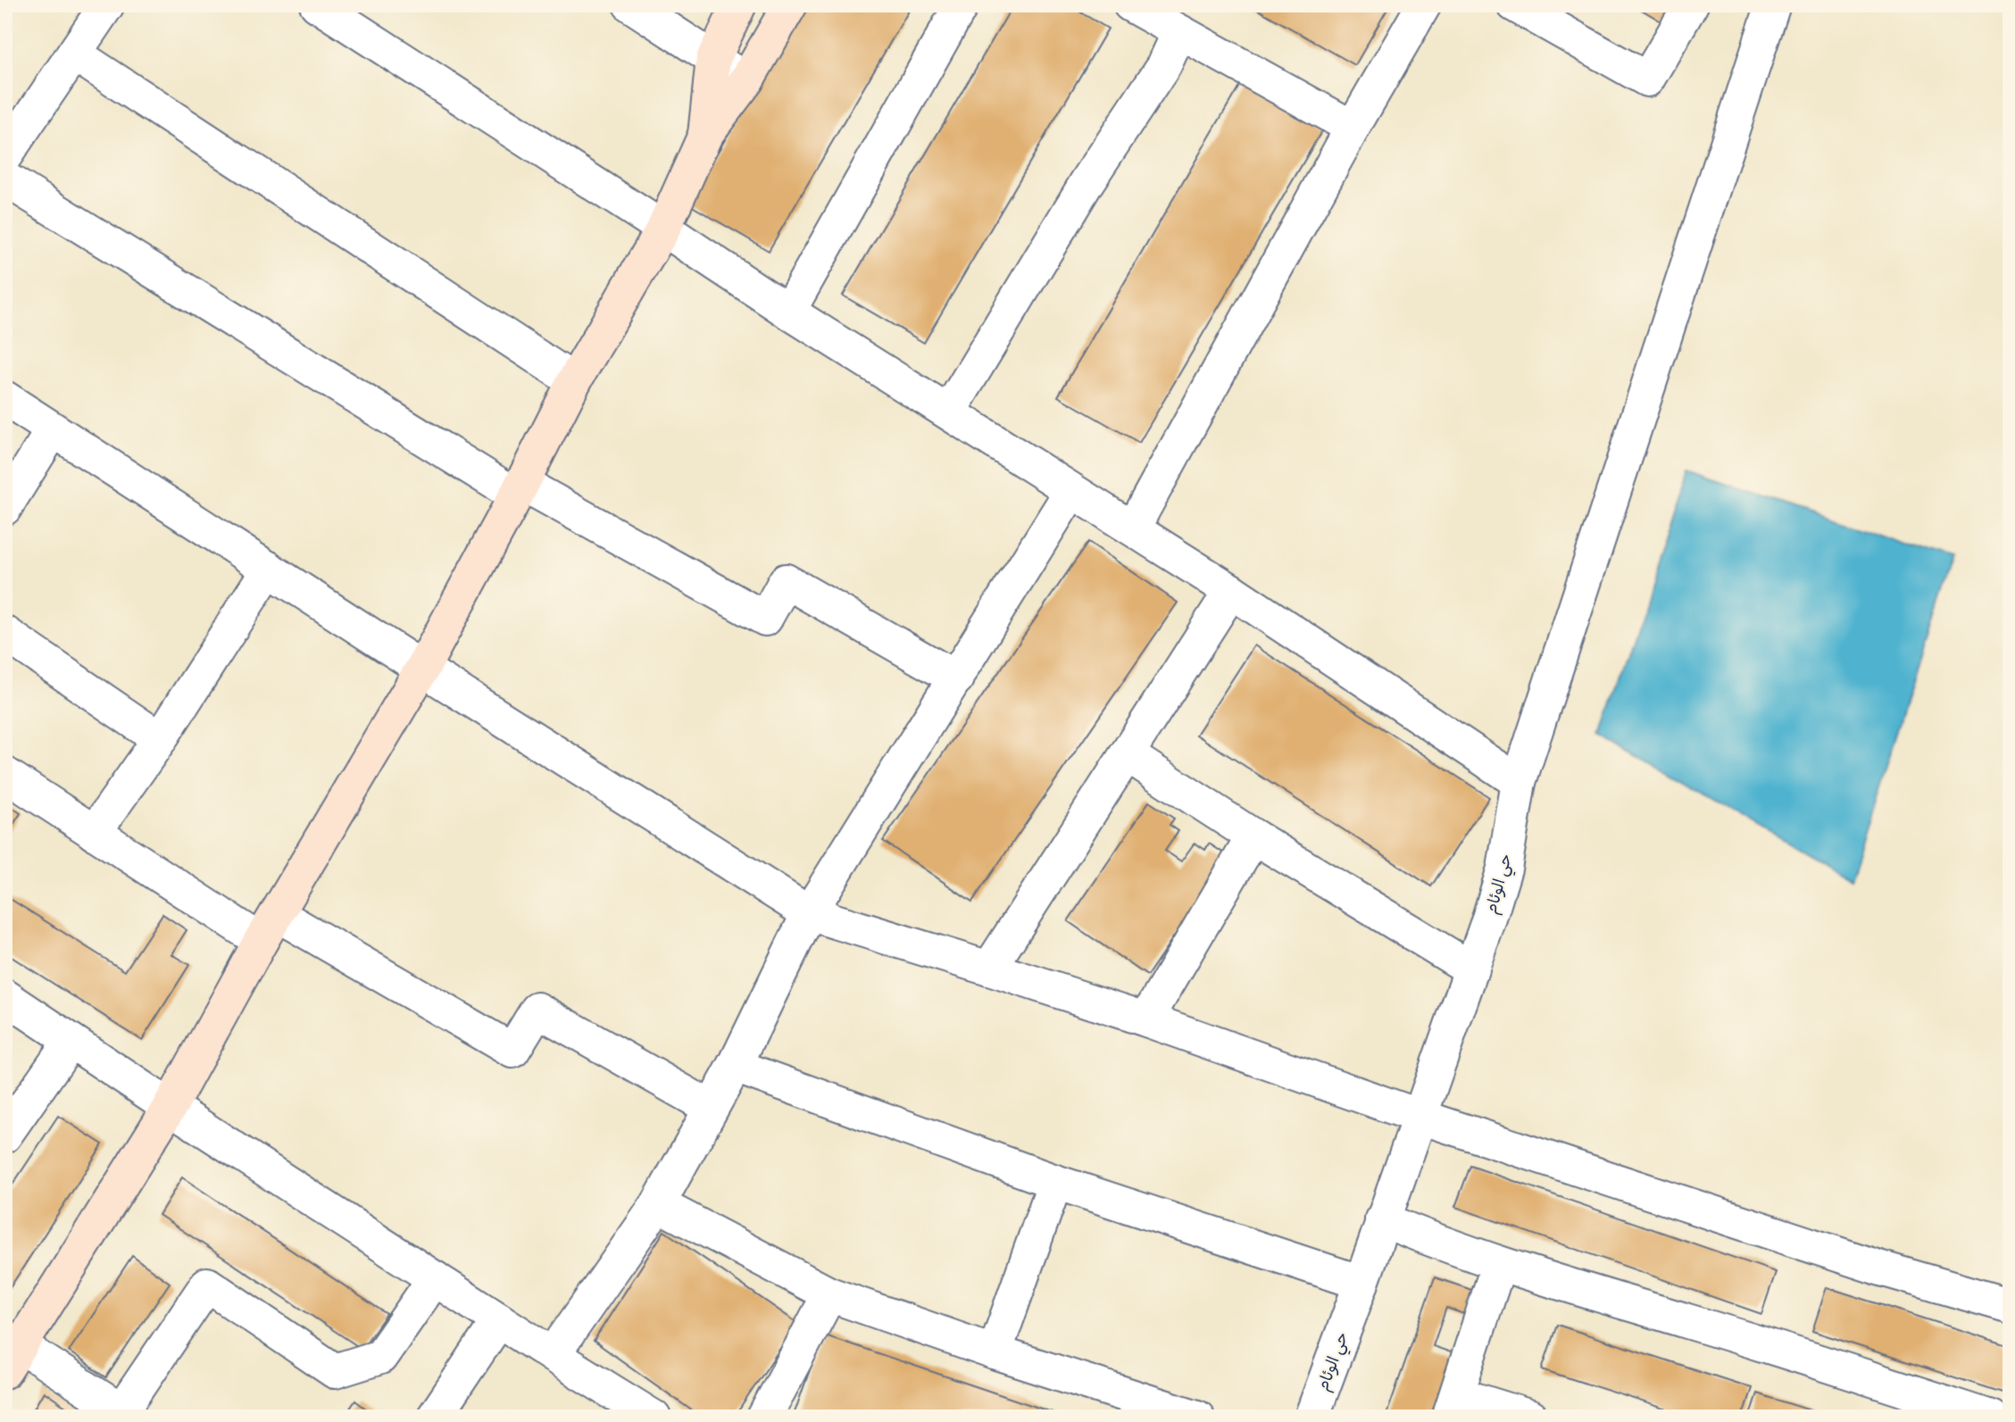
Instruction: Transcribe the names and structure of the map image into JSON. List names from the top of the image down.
{
  "streets": {
    "street": ["حي الوئام"]
  }
}
